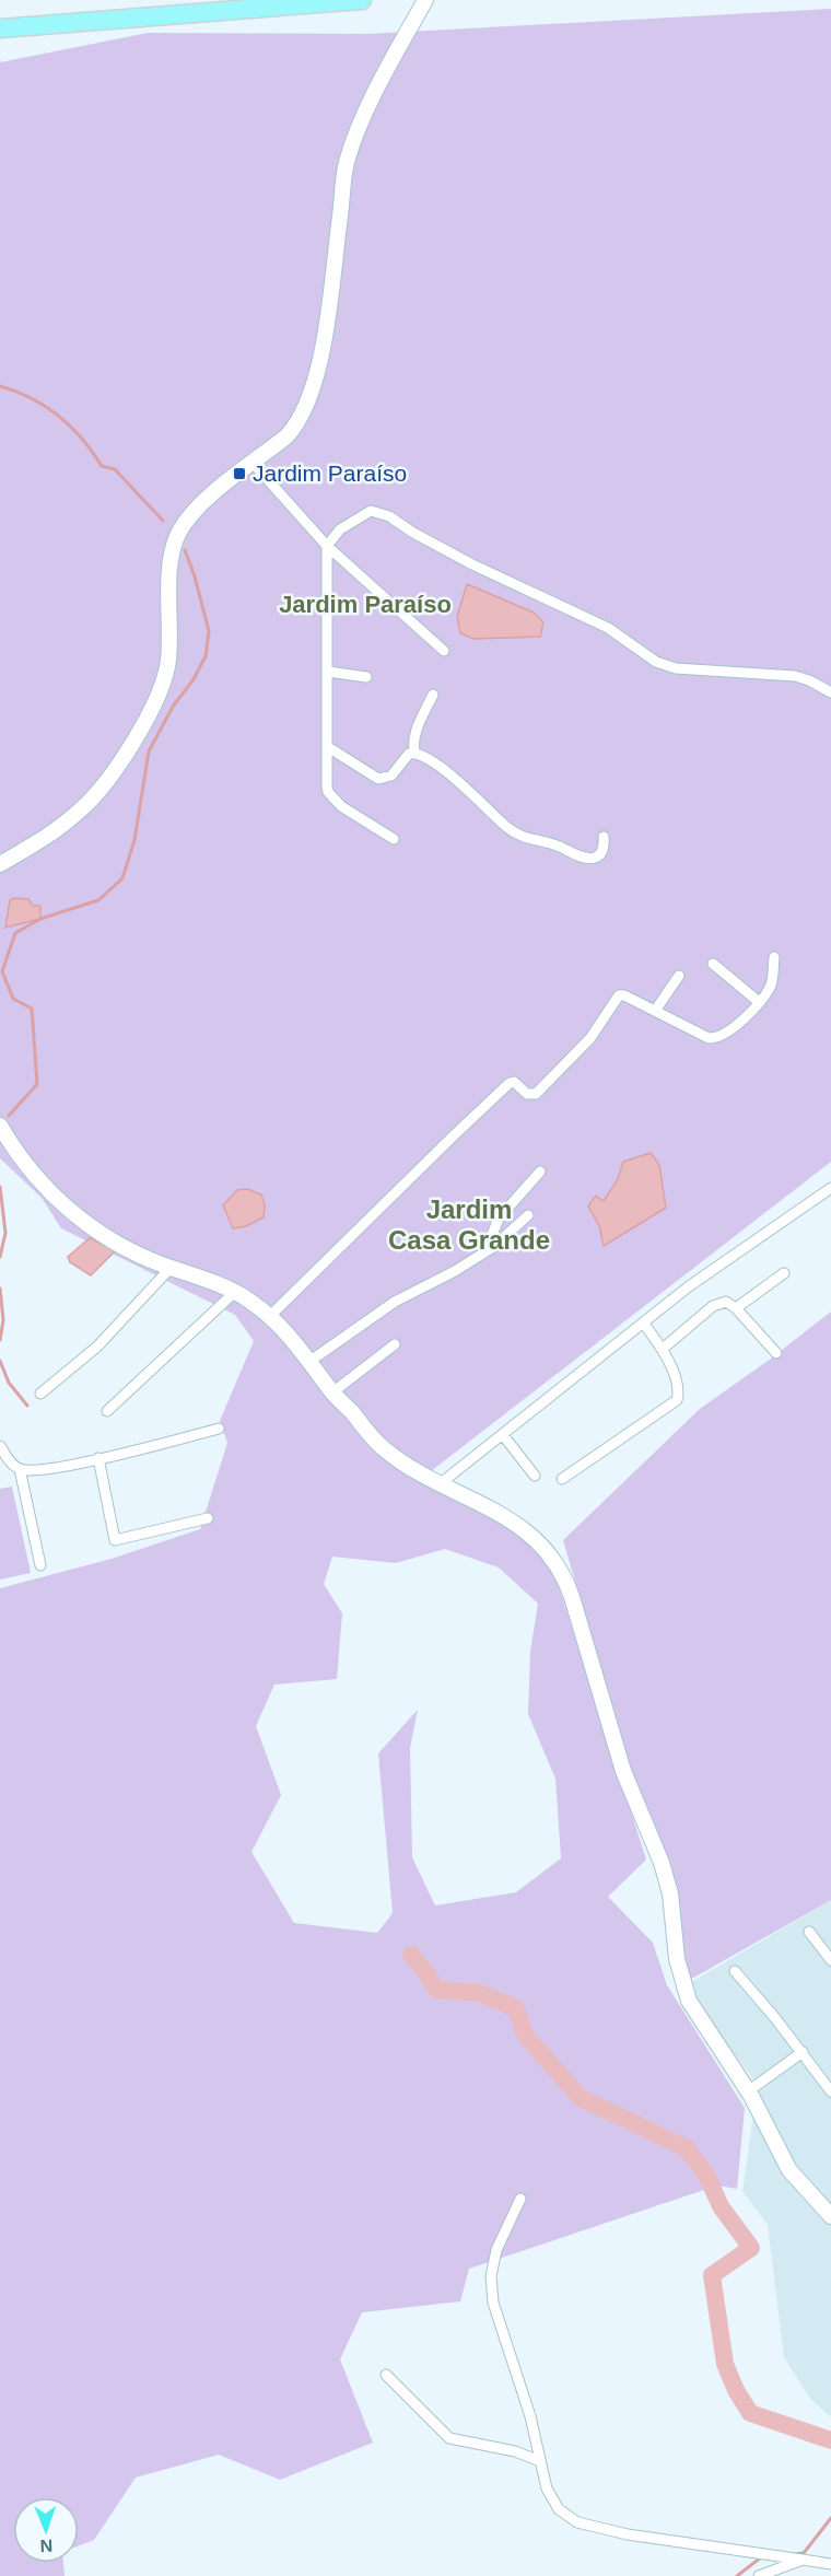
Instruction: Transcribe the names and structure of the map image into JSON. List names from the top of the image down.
{
  "districts": ["Jardim Paraíso", "Jardim Casa Grande"],
  "places": {
    "transit": ["Jardim Paraíso"]
  },
  "north": "bottom"
}
